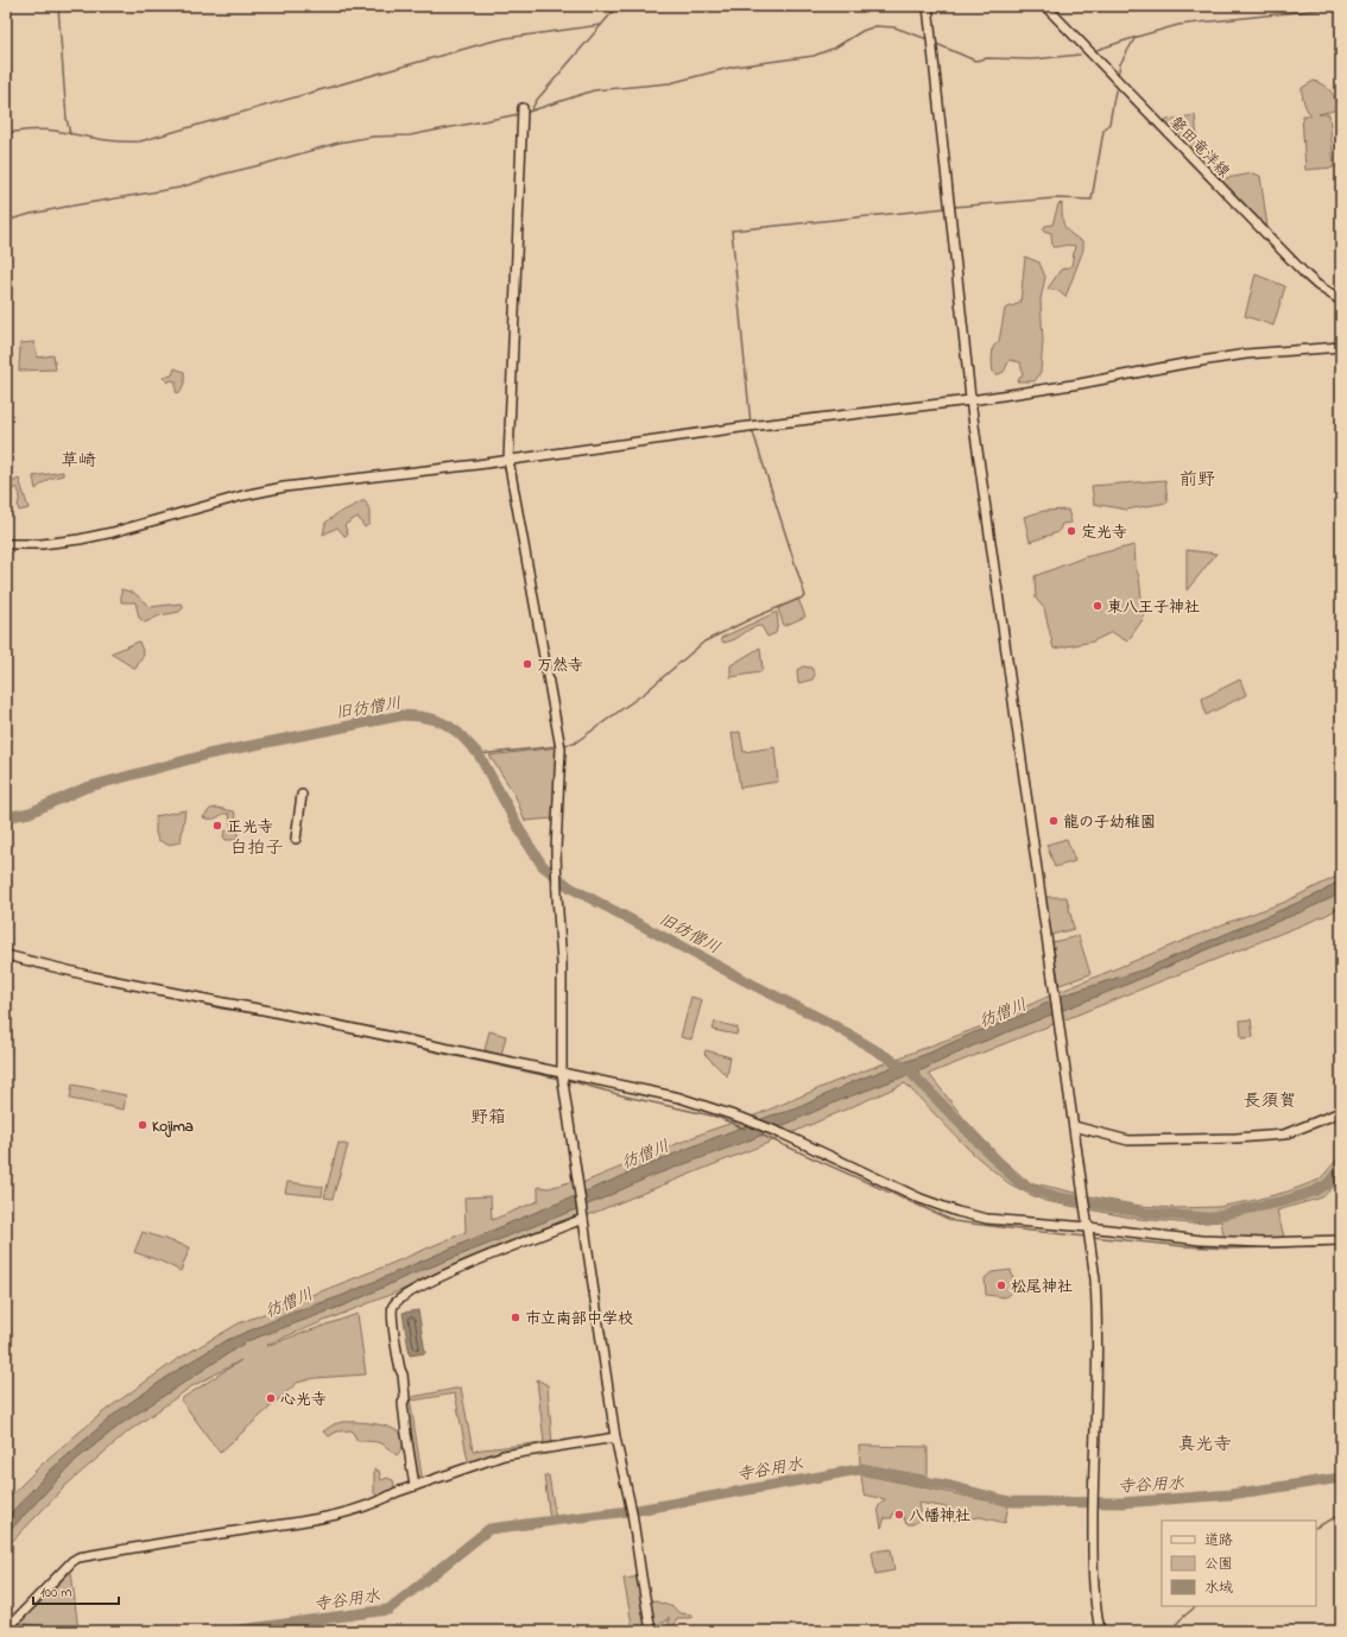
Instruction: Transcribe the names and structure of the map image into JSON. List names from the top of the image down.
{
  "streets": {
    "street": ["磐田竜洋線"]
  },
  "districts": [
    "草崎",
    "前野",
    "白拍子",
    "長須賀",
    "野箱",
    "真光寺"
  ],
  "water": ["旧彷僧川", "彷僧川", "寺谷用水"],
  "places": [
    "定光寺",
    "東八王子神社",
    "万然寺",
    "龍の子幼稚園",
    "正光寺",
    "Kojima",
    "松尾神社",
    "市立南部中学校",
    "心光寺",
    "八幡神社"
  ],
  "legend": ["道路", "公園", "水域"],
  "scale_bar": "100 m"
}
